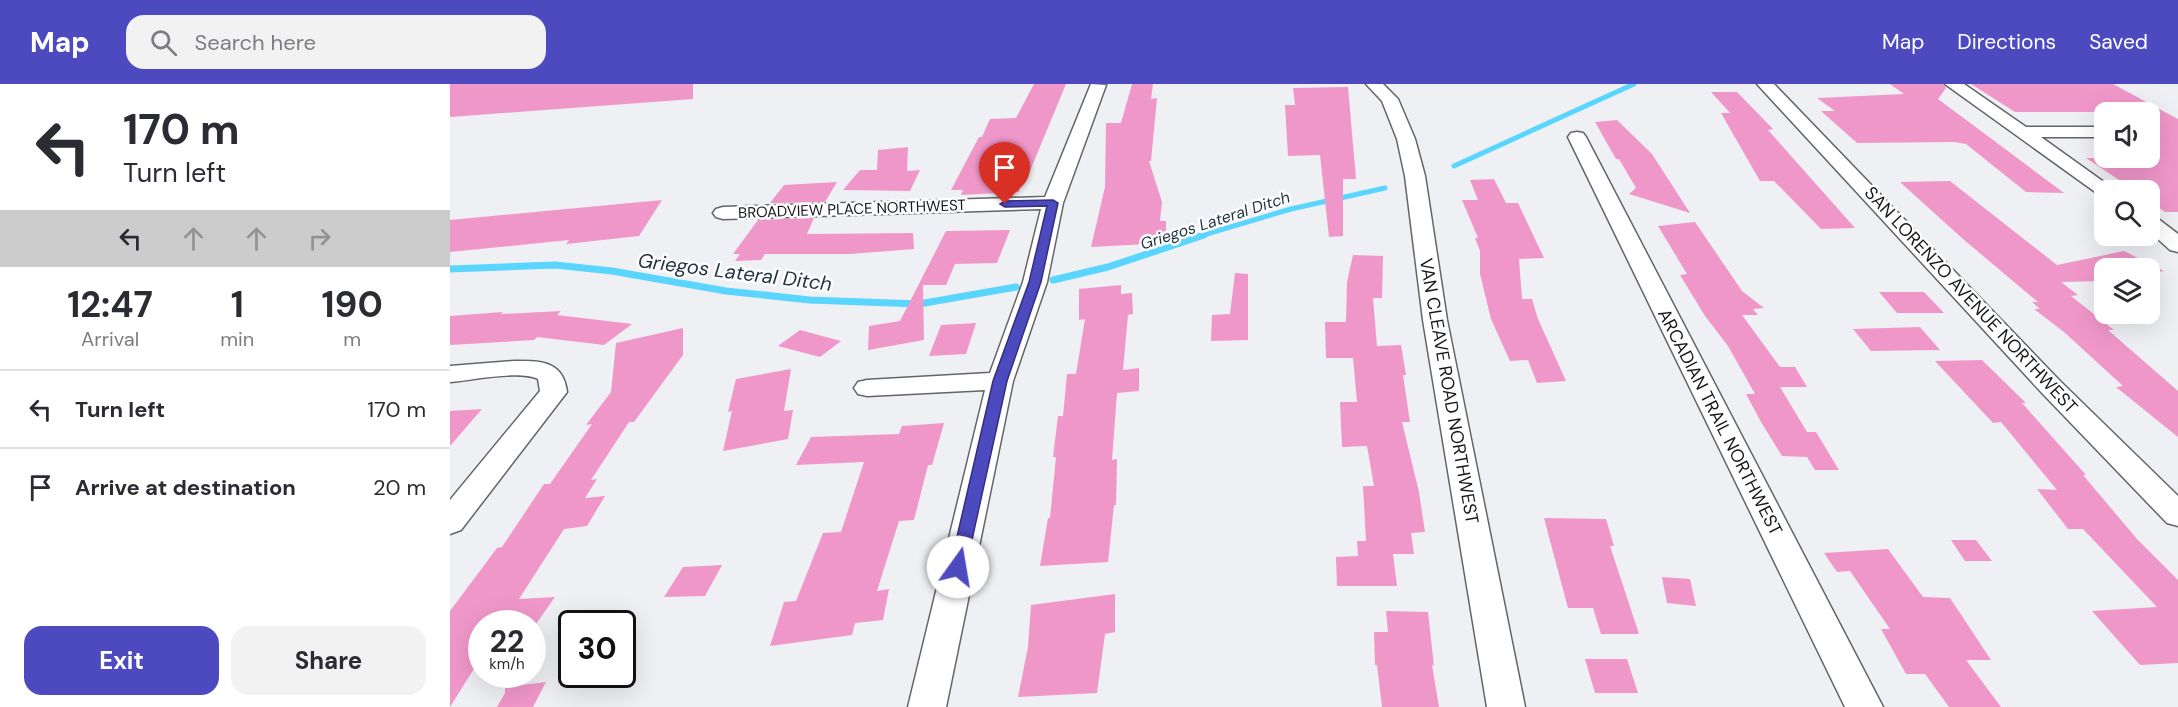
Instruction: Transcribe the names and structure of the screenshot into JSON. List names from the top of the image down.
{
  "streets": {
    "street": [
      "BROADVIEW PLACE NORTHWEST",
      "SAN LORENZO AVENUE NORTHWEST",
      "VAN CLEAVE ROAD NORTHWEST",
      "ARCADIAN TRAIL NORTHWEST"
    ]
  },
  "water": ["Griegos Lateral Ditch"],
  "page": {
    "header": "Map",
    "search": "Search here",
    "nav": ["Map", "Directions", "Saved"],
    "turn": ["170 m", "Turn left"],
    "eta": [
      "12:47",
      "Arrival",
      "1",
      "min",
      "190",
      "m"
    ],
    "list": [
      {
        "name": "Turn left",
        "value": "170 m"
      },
      {
        "name": "Arrive at destination",
        "value": "20 m"
      }
    ],
    "speed": "22 km/h",
    "limit": "30",
    "buttons": ["Exit", "Share"]
  }
}
